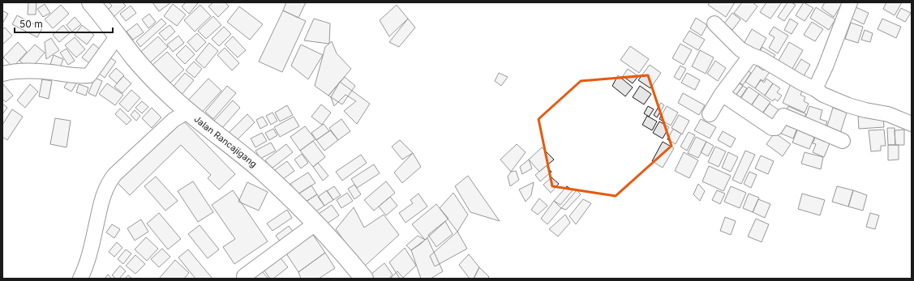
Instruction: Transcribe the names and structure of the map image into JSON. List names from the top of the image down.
{
  "streets": {
    "main road": ["Jalan Rancajigang"]
  },
  "scale_bar": "50 m"
}
